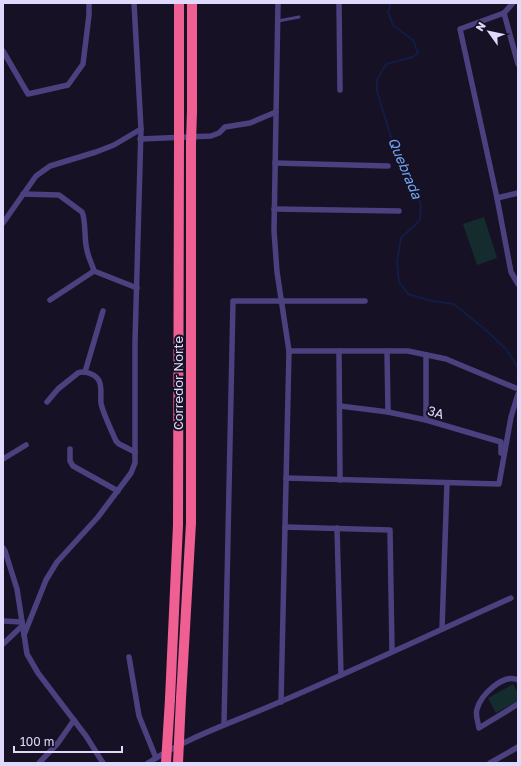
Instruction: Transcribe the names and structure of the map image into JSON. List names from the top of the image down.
{
  "streets": {
    "highway": ["Corredor Norte"],
    "street": ["3A"]
  },
  "water": ["Quebrada"],
  "scale_bar": "100 m",
  "north": "top left"
}
